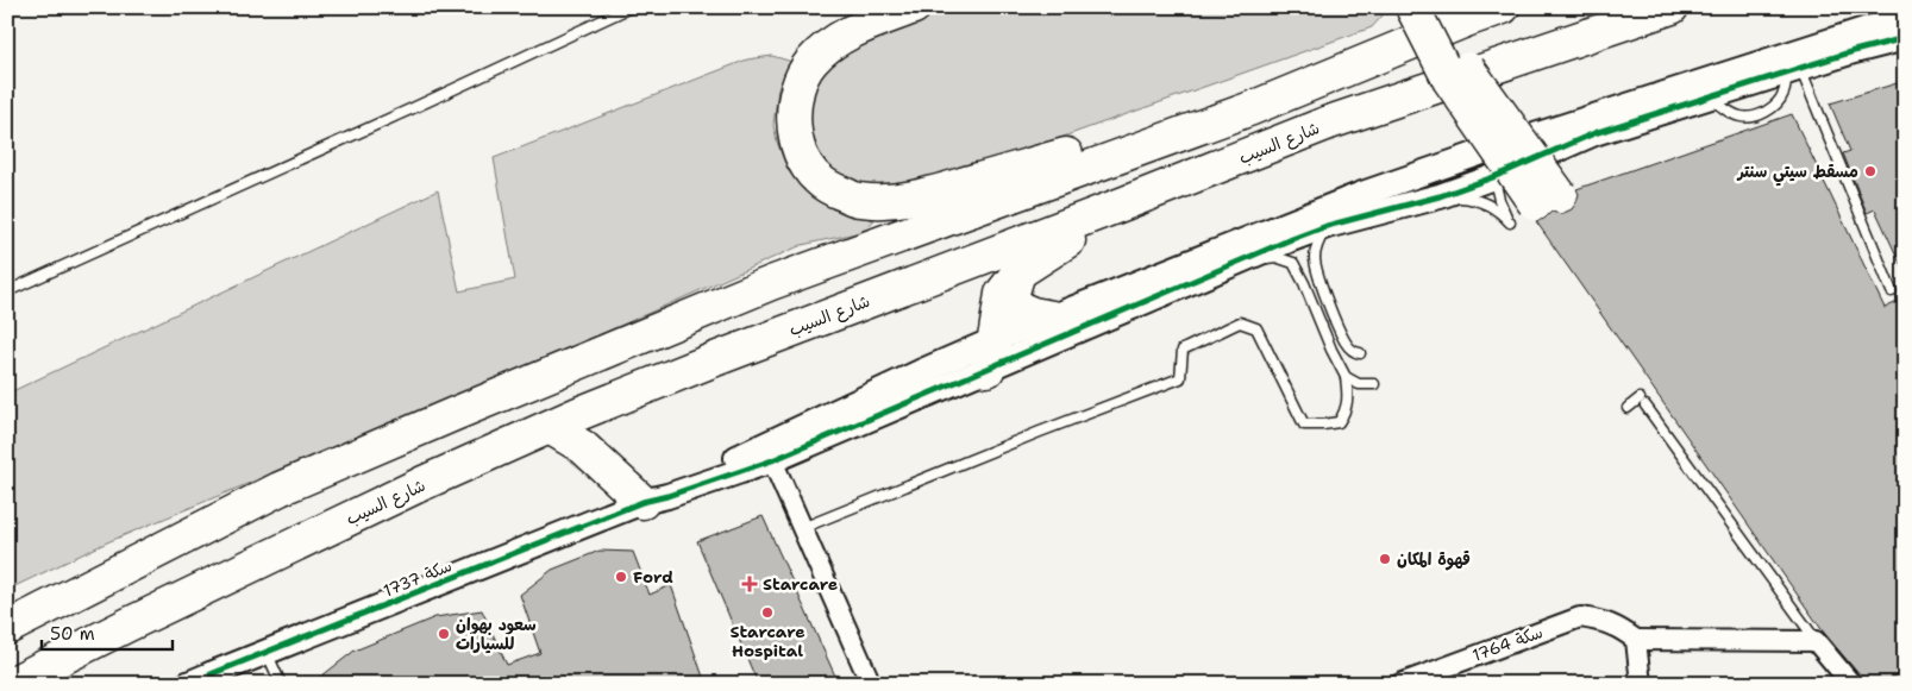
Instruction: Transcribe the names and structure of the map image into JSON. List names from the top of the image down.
{
  "streets": {
    "highway": ["شارع السيب"],
    "street": ["سكة 1737", "سكة 1764"]
  },
  "places": {
    "other": [
      "مسقط سيتي سنتر",
      "قهوة المكان",
      "Ford",
      "Starcare Hospital",
      "سعود بهوان للسيارات"
    ],
    "health": ["Starcare"]
  },
  "scale_bar": "50 m"
}
